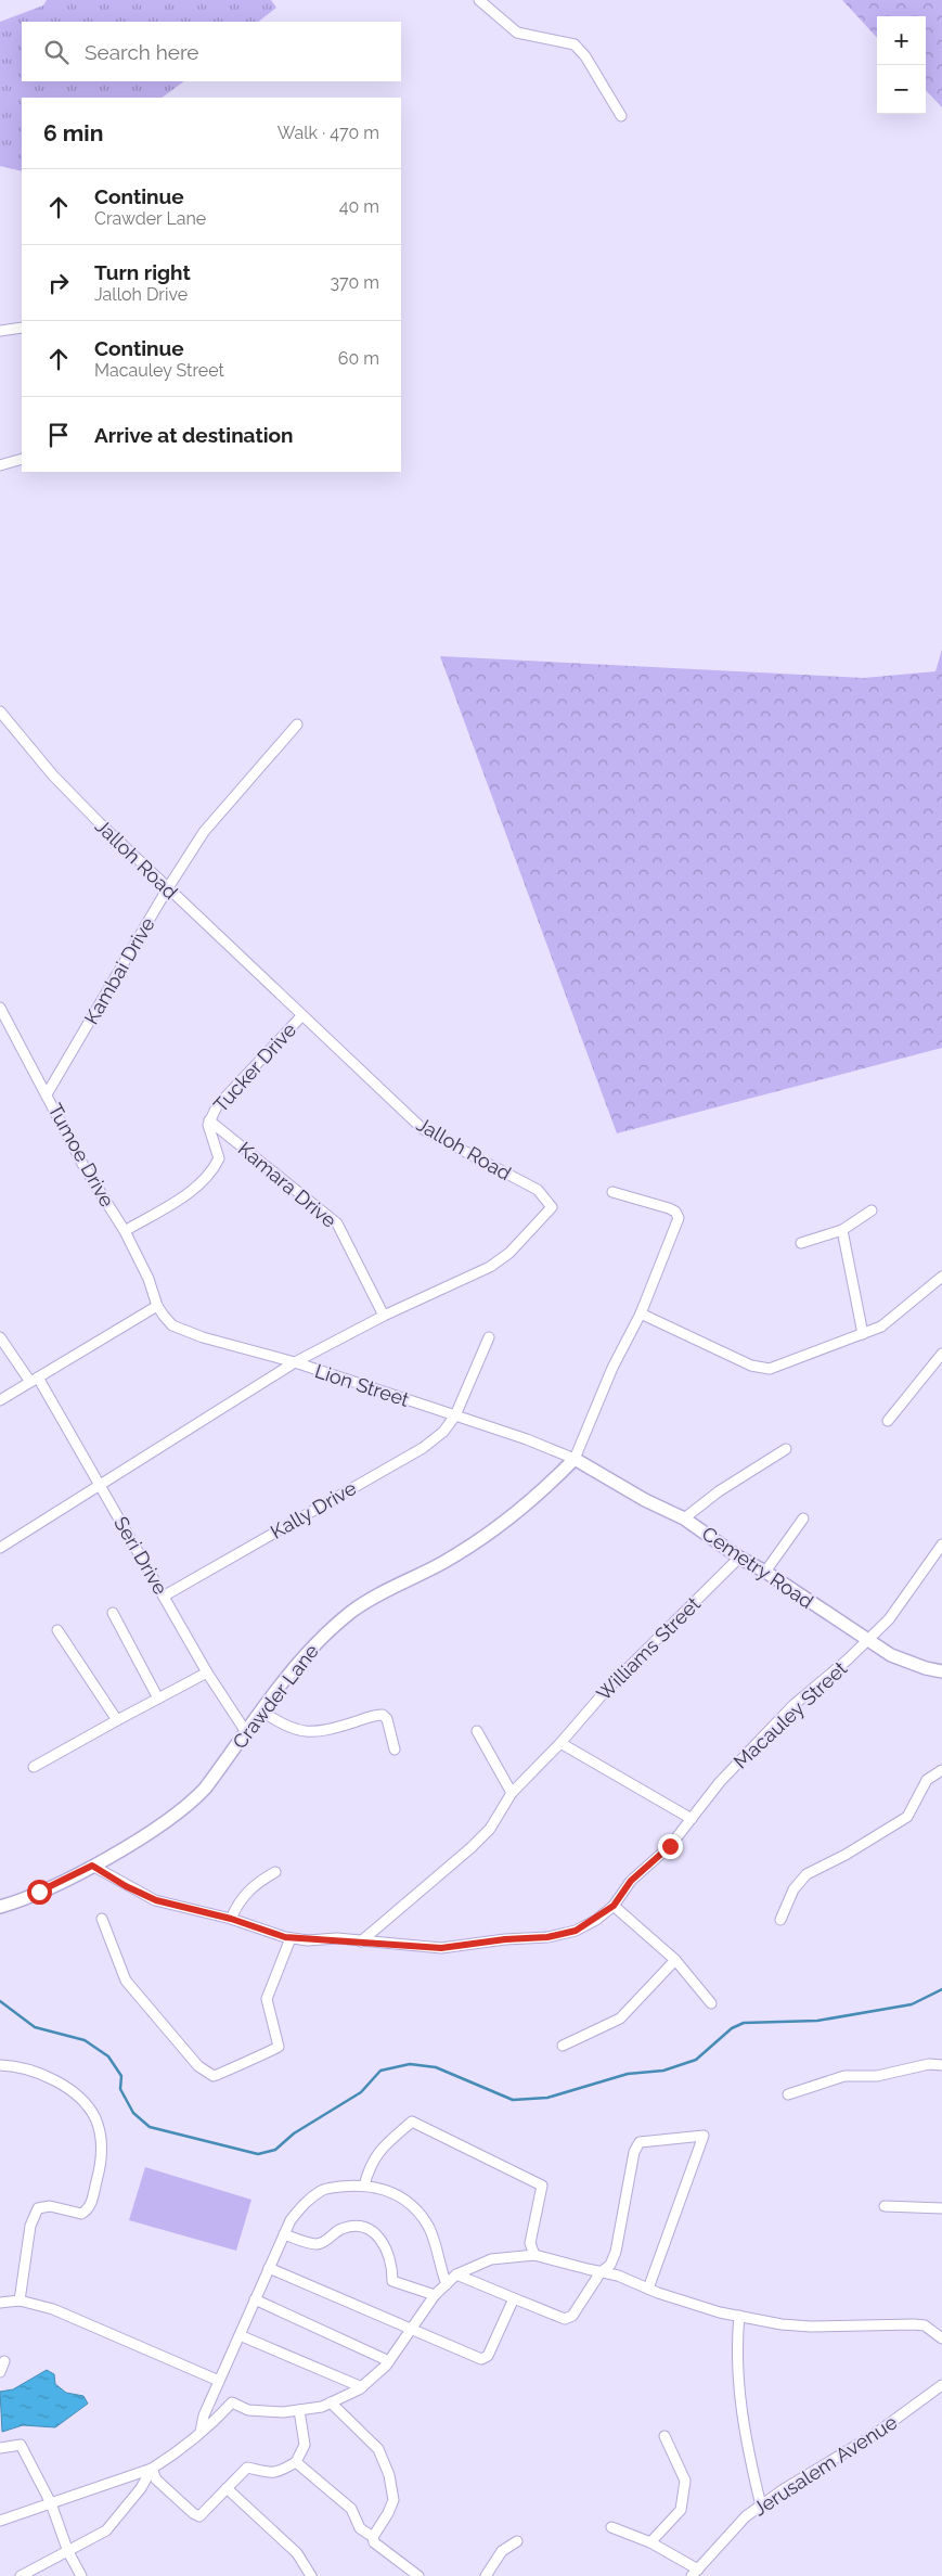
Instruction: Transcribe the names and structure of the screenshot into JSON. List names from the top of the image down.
{
  "streets": {
    "street": [
      "Jalloh Road",
      "Kambai Drive",
      "Tucker Drive",
      "Tumoe Drive",
      "Kamara Drive",
      "Lion Street",
      "Kally Drive",
      "Seri Drive",
      "Cemetry Road",
      "Williams Street",
      "Crawder Lane",
      "Macauley Street",
      "Jerusalem Avenue"
    ]
  },
  "crossings": [
    ["Jalloh Road", "Kambai Drive"],
    ["Jalloh Road", "Tucker Drive"],
    ["Jalloh Road", "Kamara Drive"],
    ["Jalloh Road", "Lion Street"],
    ["Jalloh Road", "Seri Drive"],
    ["Kambai Drive", "Tumoe Drive"],
    ["Tucker Drive", "Tumoe Drive"],
    ["Tucker Drive", "Kamara Drive"],
    ["Tumoe Drive", "Lion Street"],
    ["Lion Street", "Kally Drive"],
    ["Lion Street", "Cemetry Road"],
    ["Lion Street", "Crawder Lane"],
    ["Kally Drive", "Seri Drive"],
    ["Seri Drive", "Crawder Lane"],
    ["Cemetry Road", "Williams Street"],
    ["Cemetry Road", "Crawder Lane"],
    ["Cemetry Road", "Macauley Street"]
  ],
  "page": {
    "map_buttons": ["+", "−"],
    "search": "Search here",
    "heading": ["6 min", "Walk · 470 m"],
    "list": [
      ["Continue", "Crawder Lane", "40 m"],
      ["Turn right", "Jalloh Drive", "370 m"],
      ["Continue", "Macauley Street", "60 m"],
      "Arrive at destination"
    ]
  }
}
